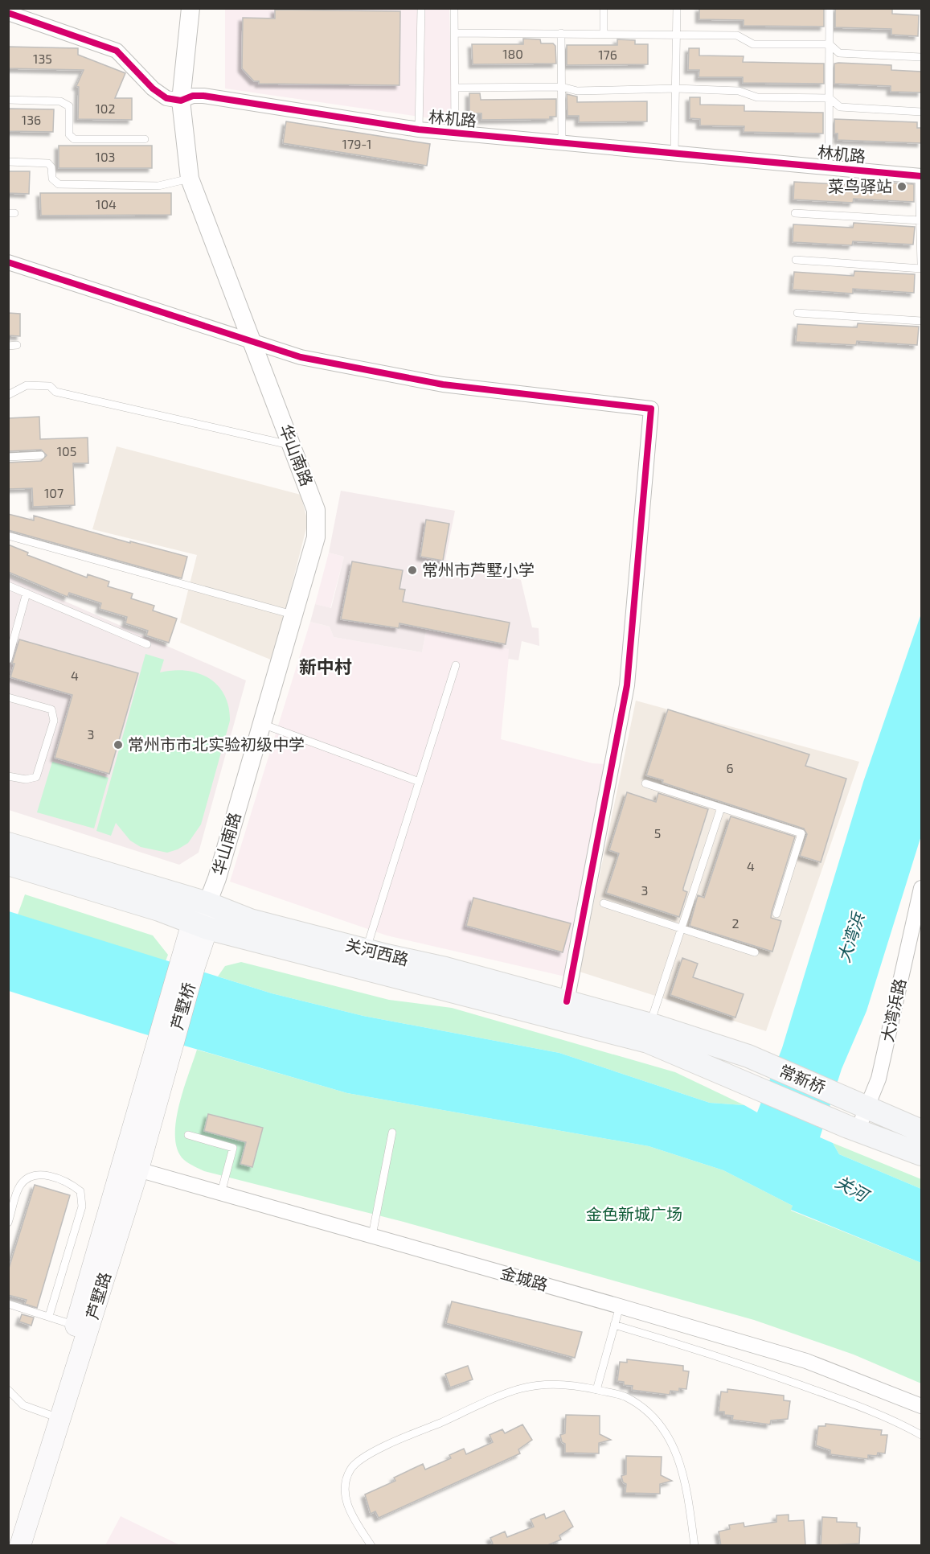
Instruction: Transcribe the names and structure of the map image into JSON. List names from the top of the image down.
{
  "streets": {
    "main road": [
      "关河西路",
      "芦墅桥",
      "常新桥",
      "芦墅路"
    ],
    "street": [
      "林机路",
      "华山南路",
      "大湾浜路",
      "金城路"
    ]
  },
  "crossings": [
    ["林机路", "华山南路"],
    ["华山南路", "关河西路"],
    ["关河西路", "芦墅桥"],
    ["关河西路", "常新桥"],
    ["芦墅桥", "芦墅路"],
    ["大湾浜路", "常新桥"],
    ["金城路", "芦墅路"]
  ],
  "districts": ["新中村"],
  "water": ["大湾浜", "关河"],
  "parks": ["金色新城广场"],
  "places": ["菜鸟驿站", "常州市芦墅小学", "常州市市北实验初级中学"],
  "house_numbers": [
    "180",
    "176",
    "135",
    "102",
    "136",
    "179-1",
    "103",
    "104",
    "105",
    "107",
    "4",
    "3",
    "6",
    "5",
    "4",
    "3",
    "2"
  ]
}
